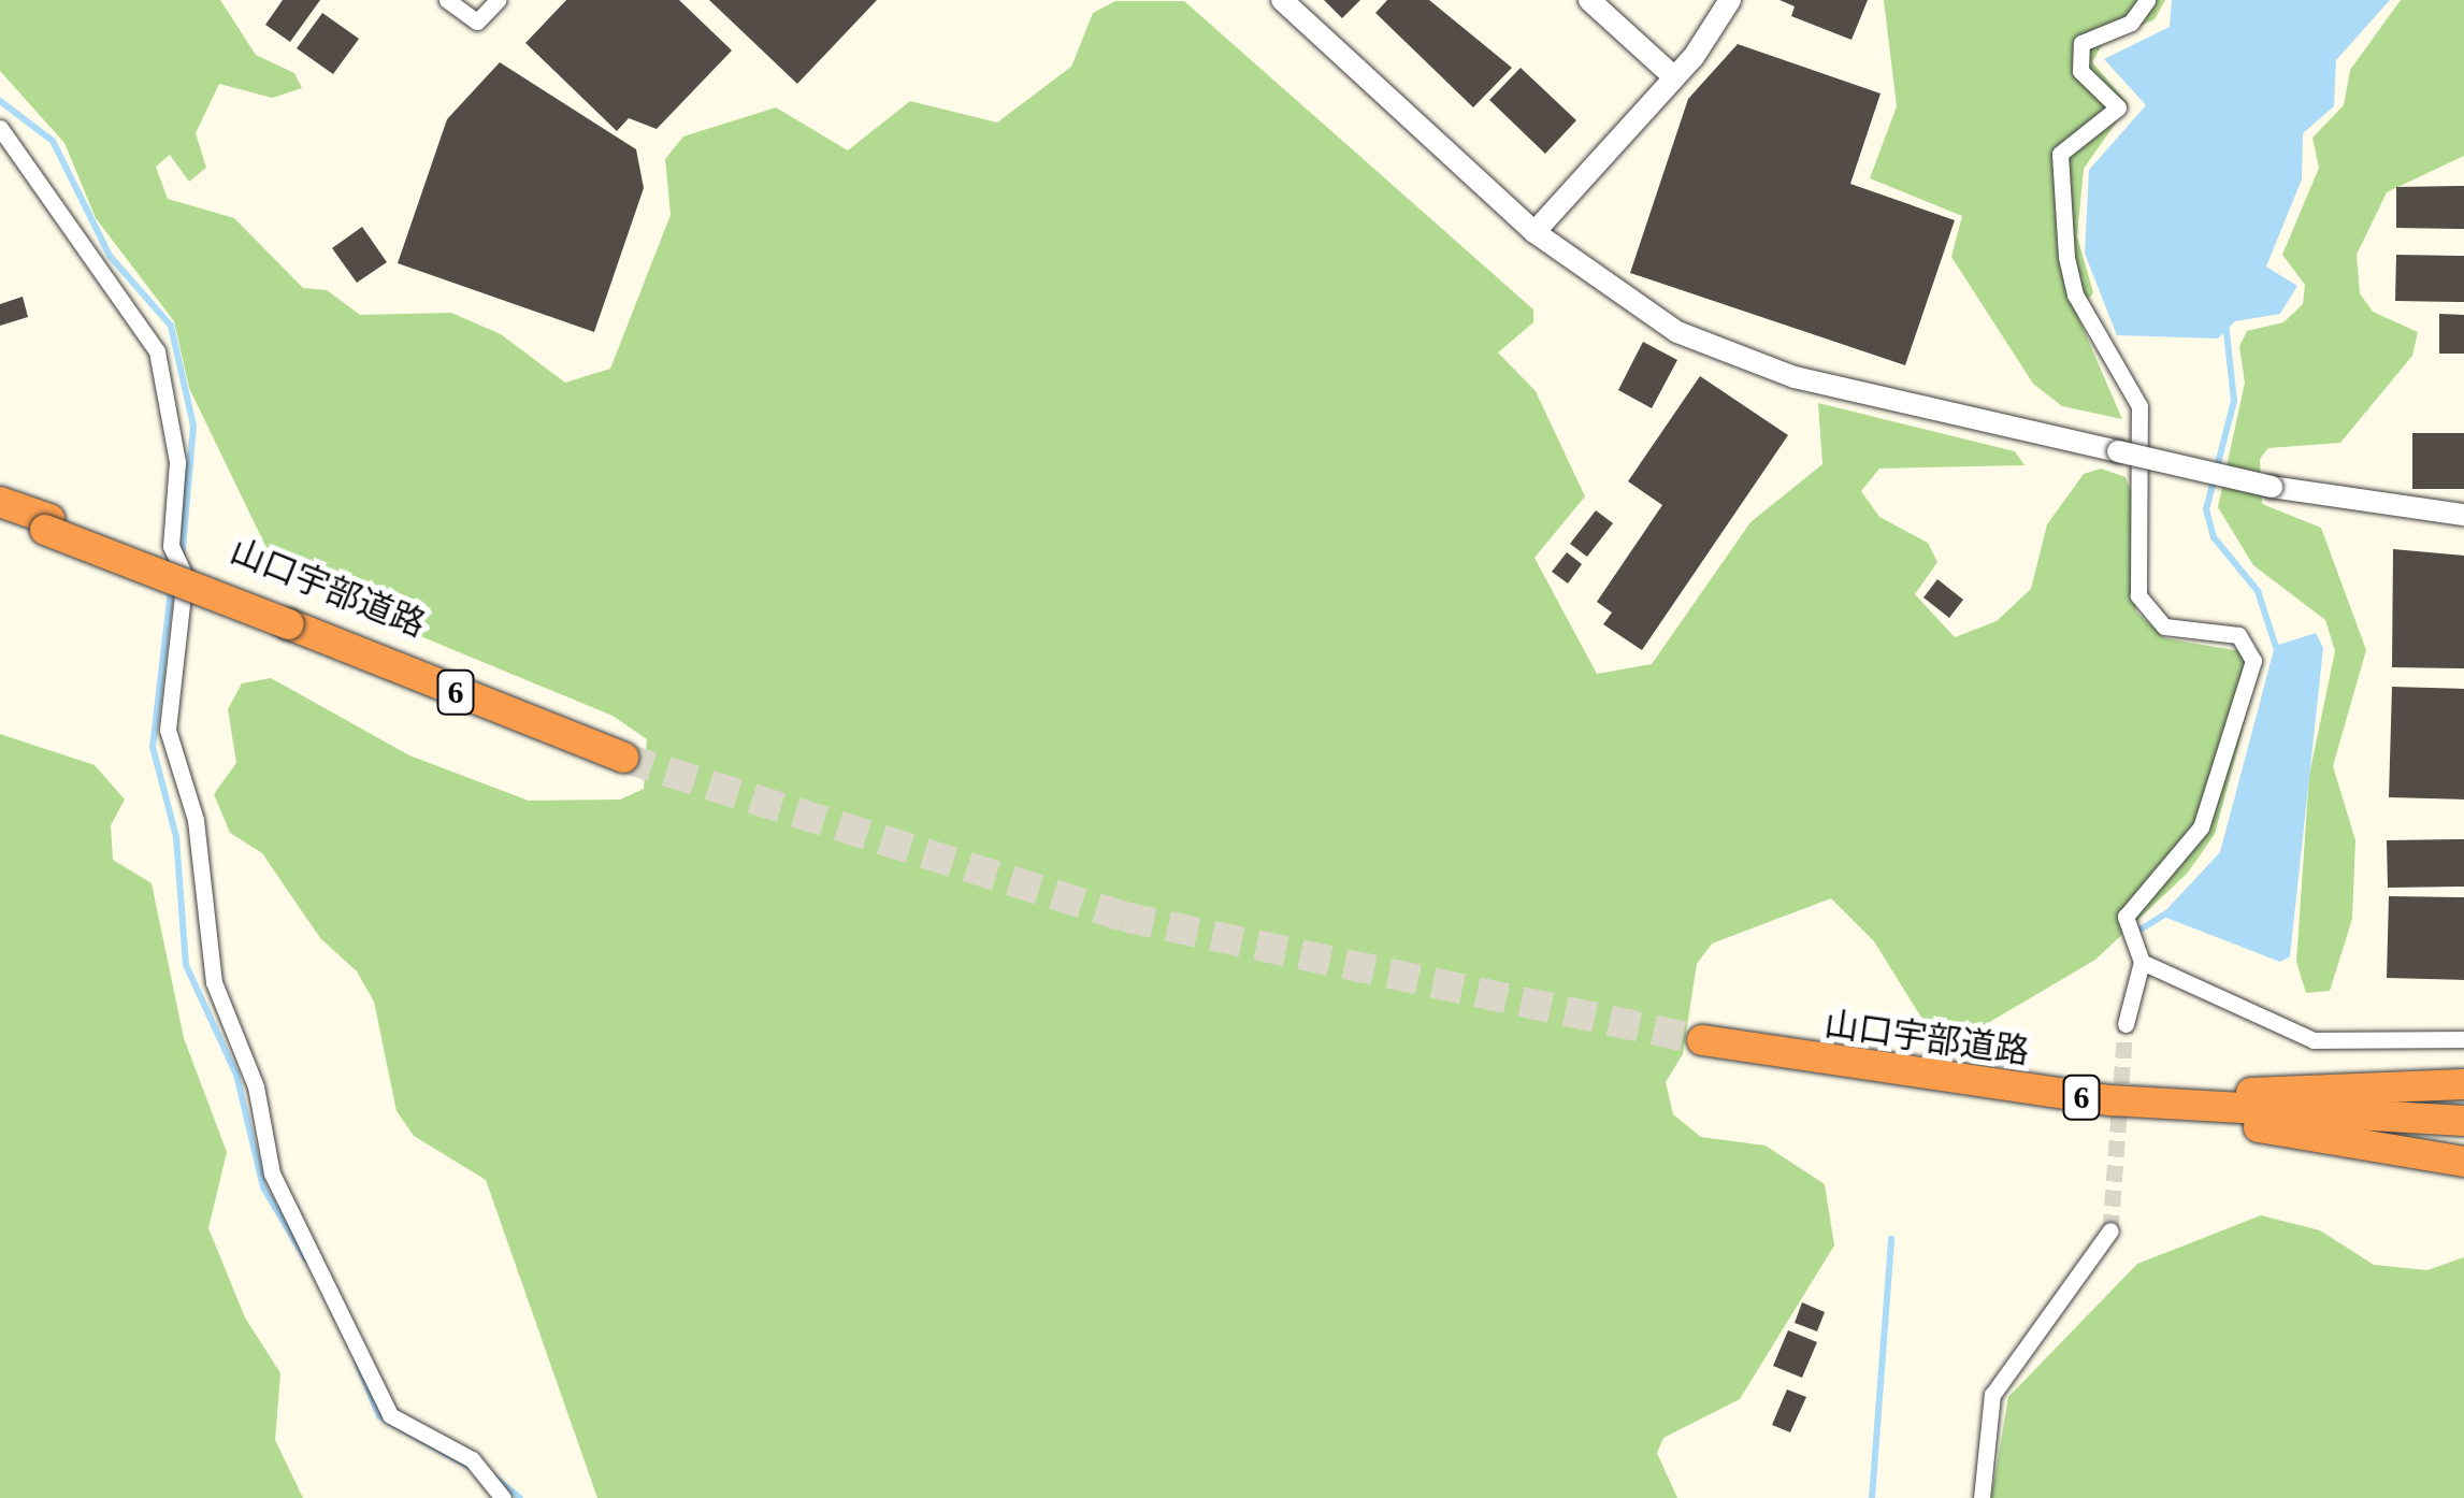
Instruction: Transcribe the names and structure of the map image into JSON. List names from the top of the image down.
{
  "streets": {
    "highway": ["山口宇部道路", "6"]
  }
}
